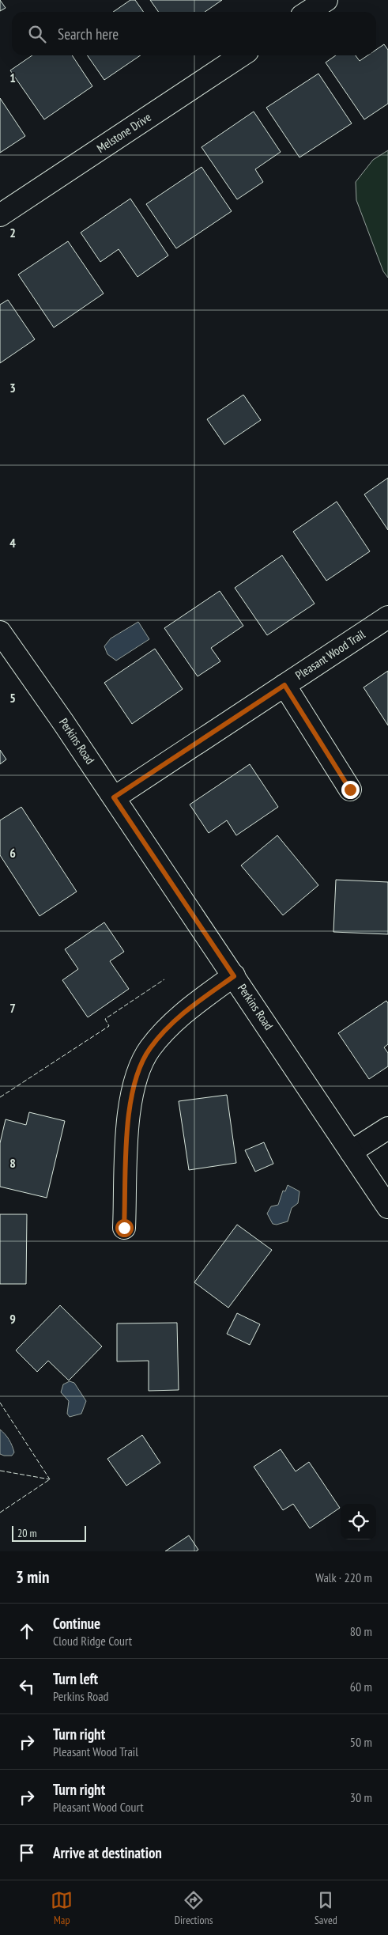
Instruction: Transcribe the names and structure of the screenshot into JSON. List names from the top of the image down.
{
  "streets": {
    "street": ["Melstone Drive", "Pleasant Wood Trail", "Perkins Road"]
  },
  "crossings": [
    ["Pleasant Wood Trail", "Perkins Road"]
  ],
  "scale_bar": "20 m",
  "page": {
    "search": "Search here",
    "scale": "20 m",
    "heading": ["3 min", "Walk · 220 m"],
    "list": [
      ["Continue", "Cloud Ridge Court", "80 m"],
      ["Turn left", "Perkins Road", "60 m"],
      ["Turn right", "Pleasant Wood Trail", "50 m"],
      ["Turn right", "Pleasant Wood Court", "30 m"],
      "Arrive at destination"
    ],
    "nav": ["Map", "Directions", "Saved"]
  },
  "grid": {
    "rows": [
      "1",
      "2",
      "3",
      "4",
      "5",
      "6",
      "7",
      "8",
      "9"
    ]
  }
}
